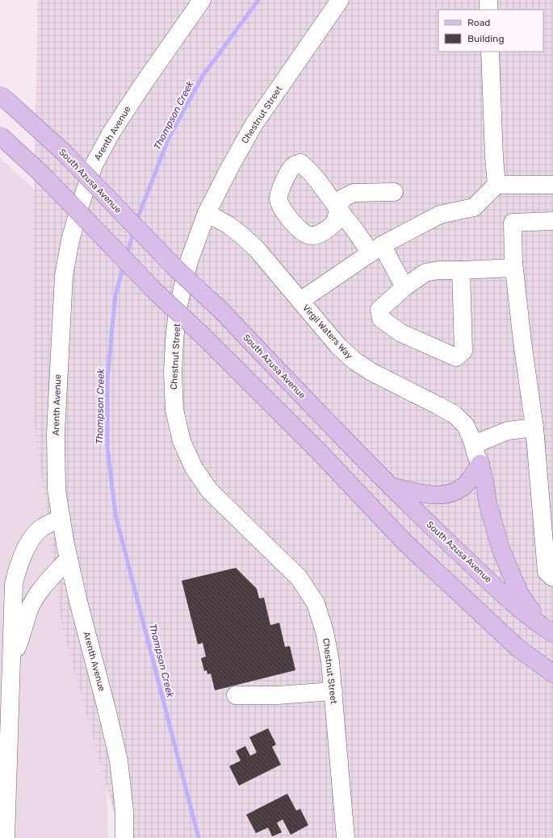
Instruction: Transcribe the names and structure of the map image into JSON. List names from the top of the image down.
{
  "streets": {
    "main road": ["South Azusa Avenue"],
    "street": ["Chestnut Street", "Arenth Avenue", "Virgil Waters Way"]
  },
  "crossings": [
    ["Chestnut Street", "Virgil Waters Way"]
  ],
  "water": ["Thompson Creek"],
  "legend": ["Road", "Building"]
}
